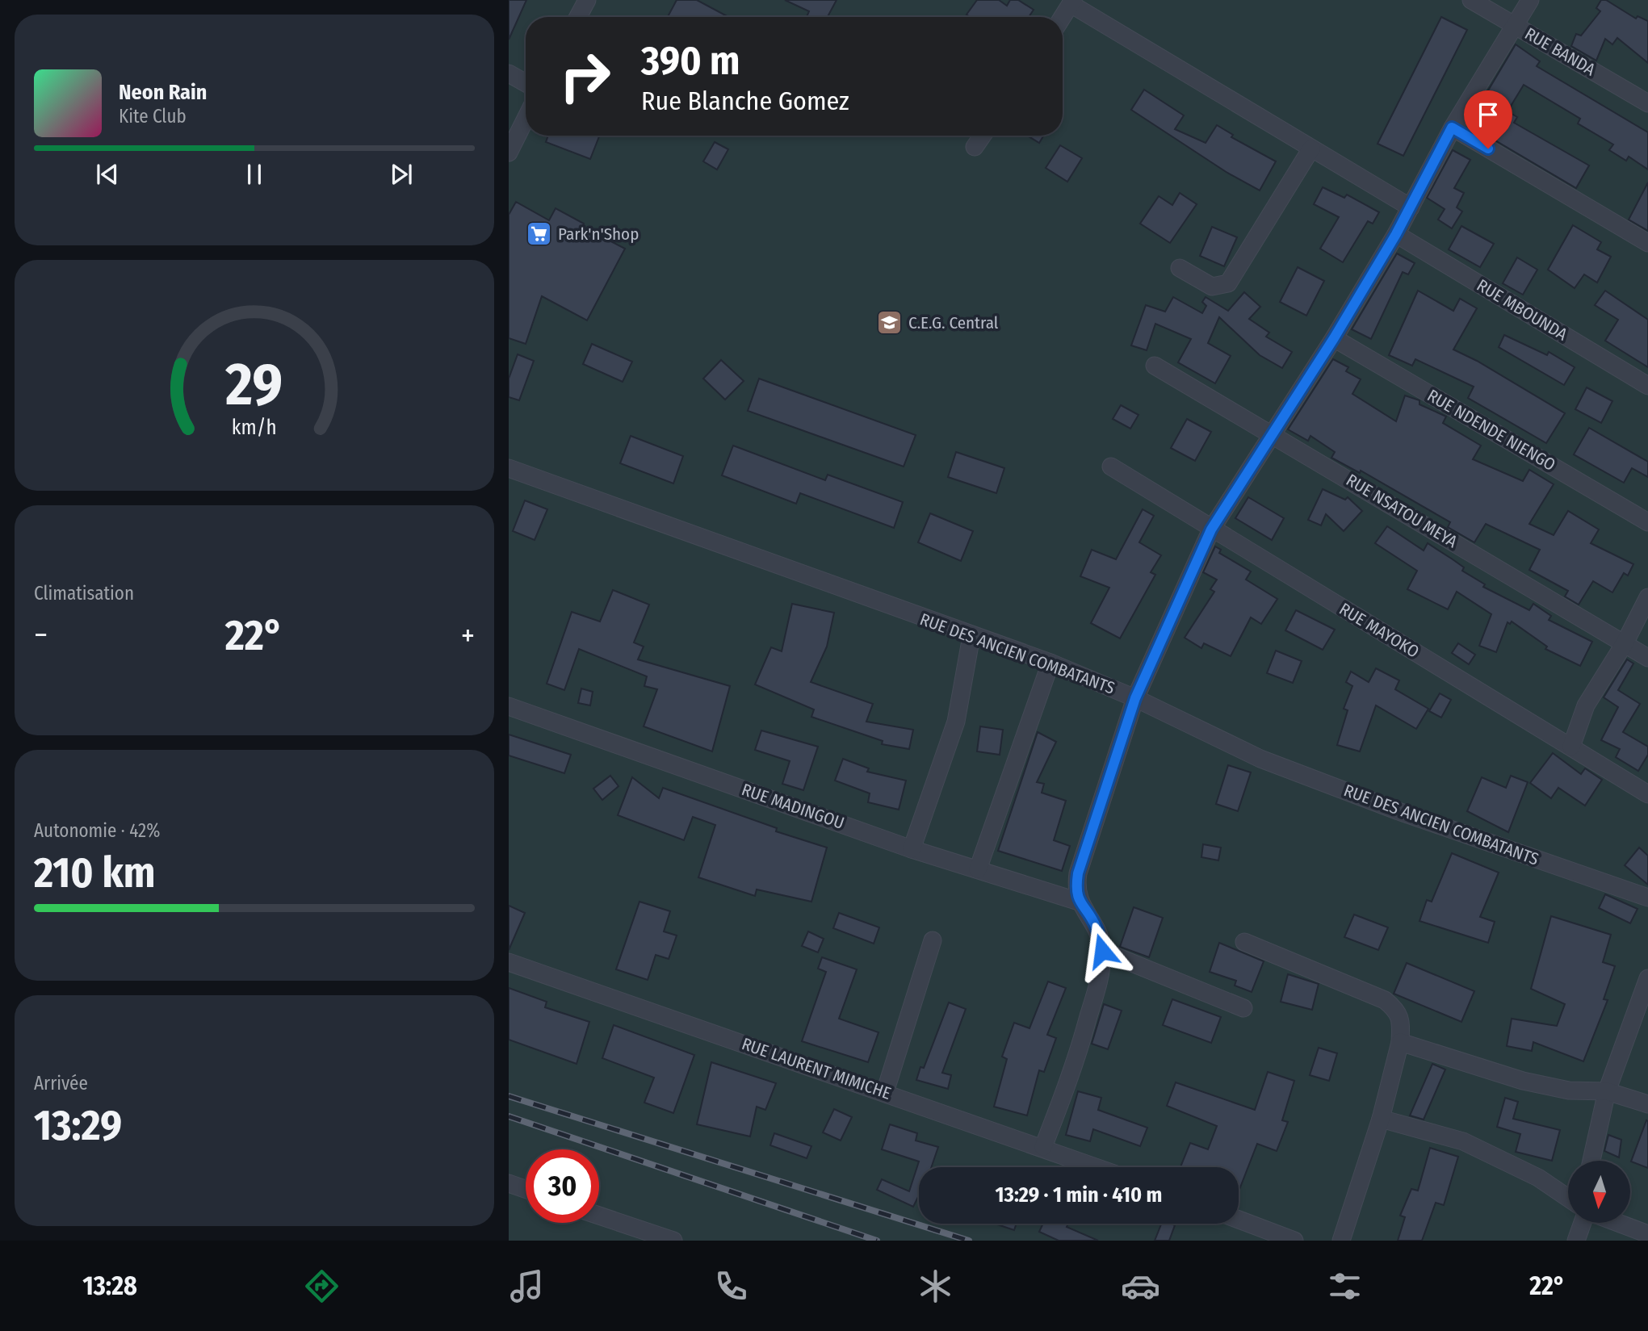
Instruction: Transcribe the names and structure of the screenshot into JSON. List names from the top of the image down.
{
  "streets": {
    "street": [
      "RUE BANDA",
      "RUE MBOUNDA",
      "RUE NDENDE NIENGO",
      "RUE NSATOU MEYA",
      "RUE MAYOKO",
      "RUE DES ANCIEN COMBATANTS",
      "RUE MADINGOU",
      "RUE LAURENT MIMICHE"
    ]
  },
  "places": {
    "supermarket": ["Park'n'Shop"],
    "school or university": ["C.E.G. Central"]
  },
  "north": "bottom",
  "page": {
    "turn": ["390 m", "Rue Blanche Gomez"],
    "song": ["Neon Rain", "Kite Club"],
    "tile": [
      "Climatisation",
      ["Autonomie · 42%", "210 km"],
      ["Arrivée", "13:29"]
    ],
    "heat": ["−", "22°", "+"],
    "limit": "30",
    "trip": "13:29 · 1 min · 410 m",
    "tabs": ["13:28", "22°"],
    "gauge": ["29", "km/h"]
  }
}
